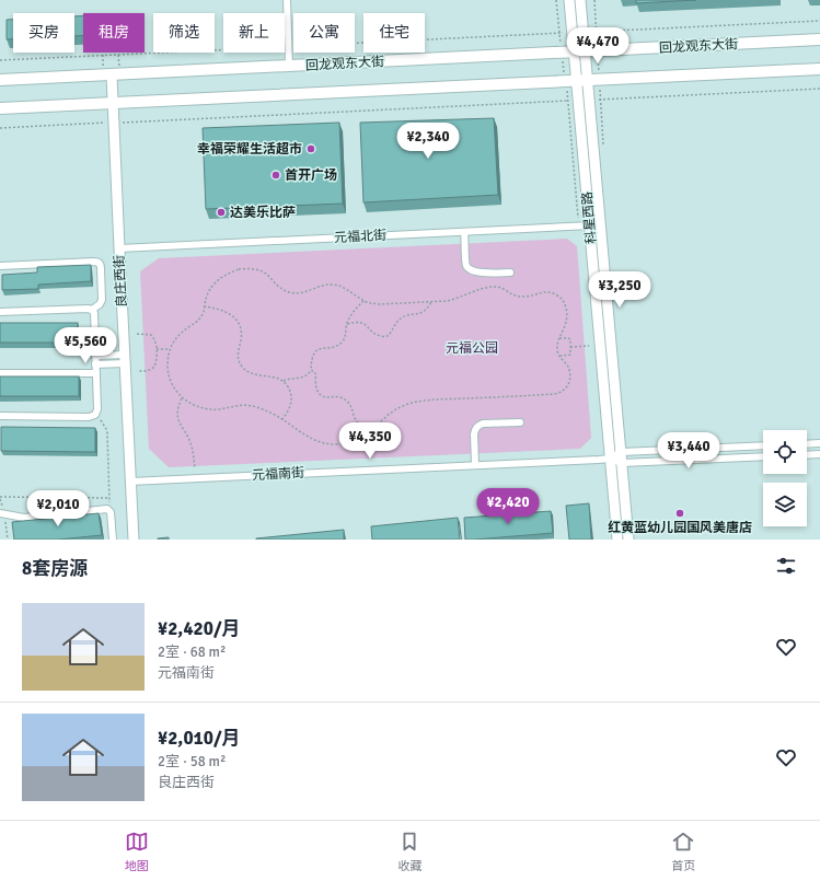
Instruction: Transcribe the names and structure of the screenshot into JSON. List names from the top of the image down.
{
  "streets": {
    "main road": ["回龙观东大街"],
    "street": [
      "科星西路",
      "元福北街",
      "良庄西街",
      "元福南街"
    ]
  },
  "crossings": [
    ["回龙观东大街", "科星西路"],
    ["回龙观东大街", "良庄西街"],
    ["科星西路", "元福北街"],
    ["科星西路", "元福南街"],
    ["元福北街", "良庄西街"],
    ["良庄西街", "元福南街"]
  ],
  "parks": ["元福公园"],
  "places": [
    "幸福荣耀生活超市",
    "首开广场",
    "达美乐比萨",
    "红黄蓝幼儿园国风美唐店"
  ],
  "page": {
    "chip": [
      "买房",
      "租房",
      "筛选",
      "新上",
      "公寓",
      "住宅"
    ],
    "price": [
      "¥4,470",
      "¥2,340",
      "¥3,250",
      "¥5,560",
      "¥4,350",
      "¥3,440",
      "¥2,420",
      "¥2,010"
    ],
    "heading": "8套房源",
    "list": [
      {
        "name": "¥2,420/月",
        "note": "2室 · 68 m² · 元福南街"
      },
      {
        "name": "¥2,010/月",
        "note": "2室 · 58 m² · 良庄西街"
      }
    ],
    "tabs": ["地图", "收藏", "首页"]
  }
}
